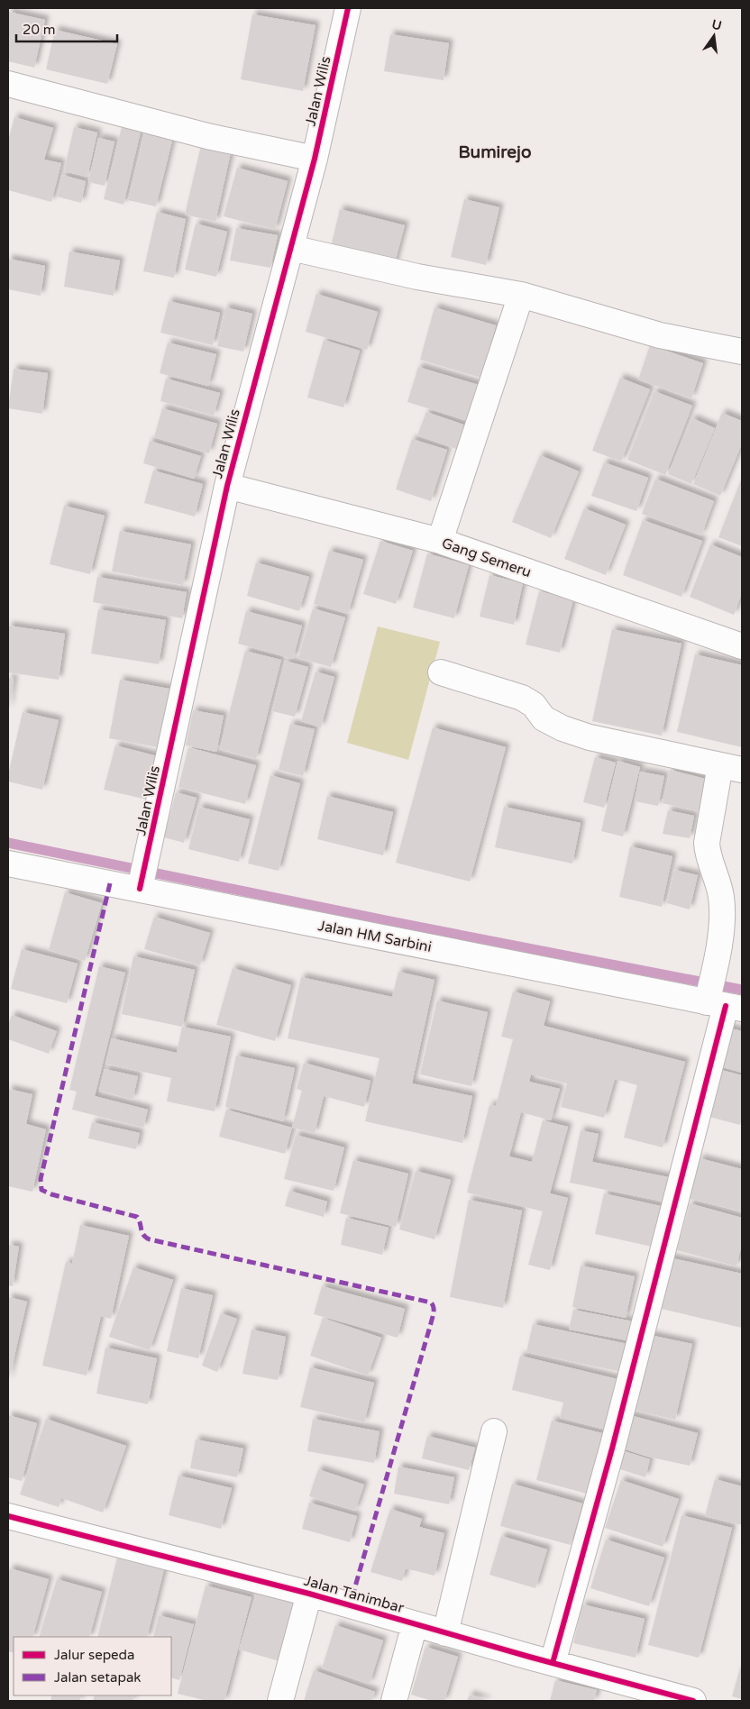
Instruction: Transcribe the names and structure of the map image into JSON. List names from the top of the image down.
{
  "streets": {
    "street": [
      "Jalan Wilis",
      "Gang Semeru",
      "Jalan HM Sarbini",
      "Jalan Tanimbar"
    ]
  },
  "crossings": [
    ["Jalan Wilis", "Gang Semeru"],
    ["Jalan Wilis", "Jalan HM Sarbini"]
  ],
  "districts": ["Bumirejo"],
  "legend": ["Jalur sepeda", "Jalan setapak"],
  "scale_bar": "20 m",
  "north": "top"
}
